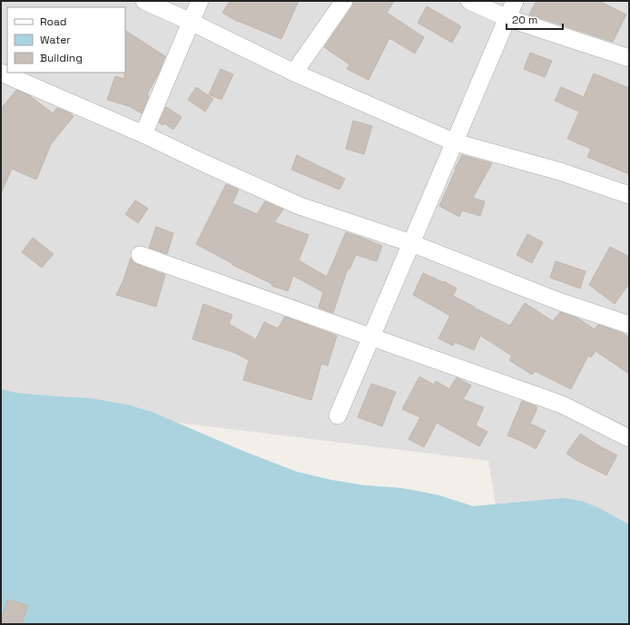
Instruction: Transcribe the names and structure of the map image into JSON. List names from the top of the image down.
{
  "legend": ["Road", "Water", "Building"],
  "scale_bar": "20 m"
}
